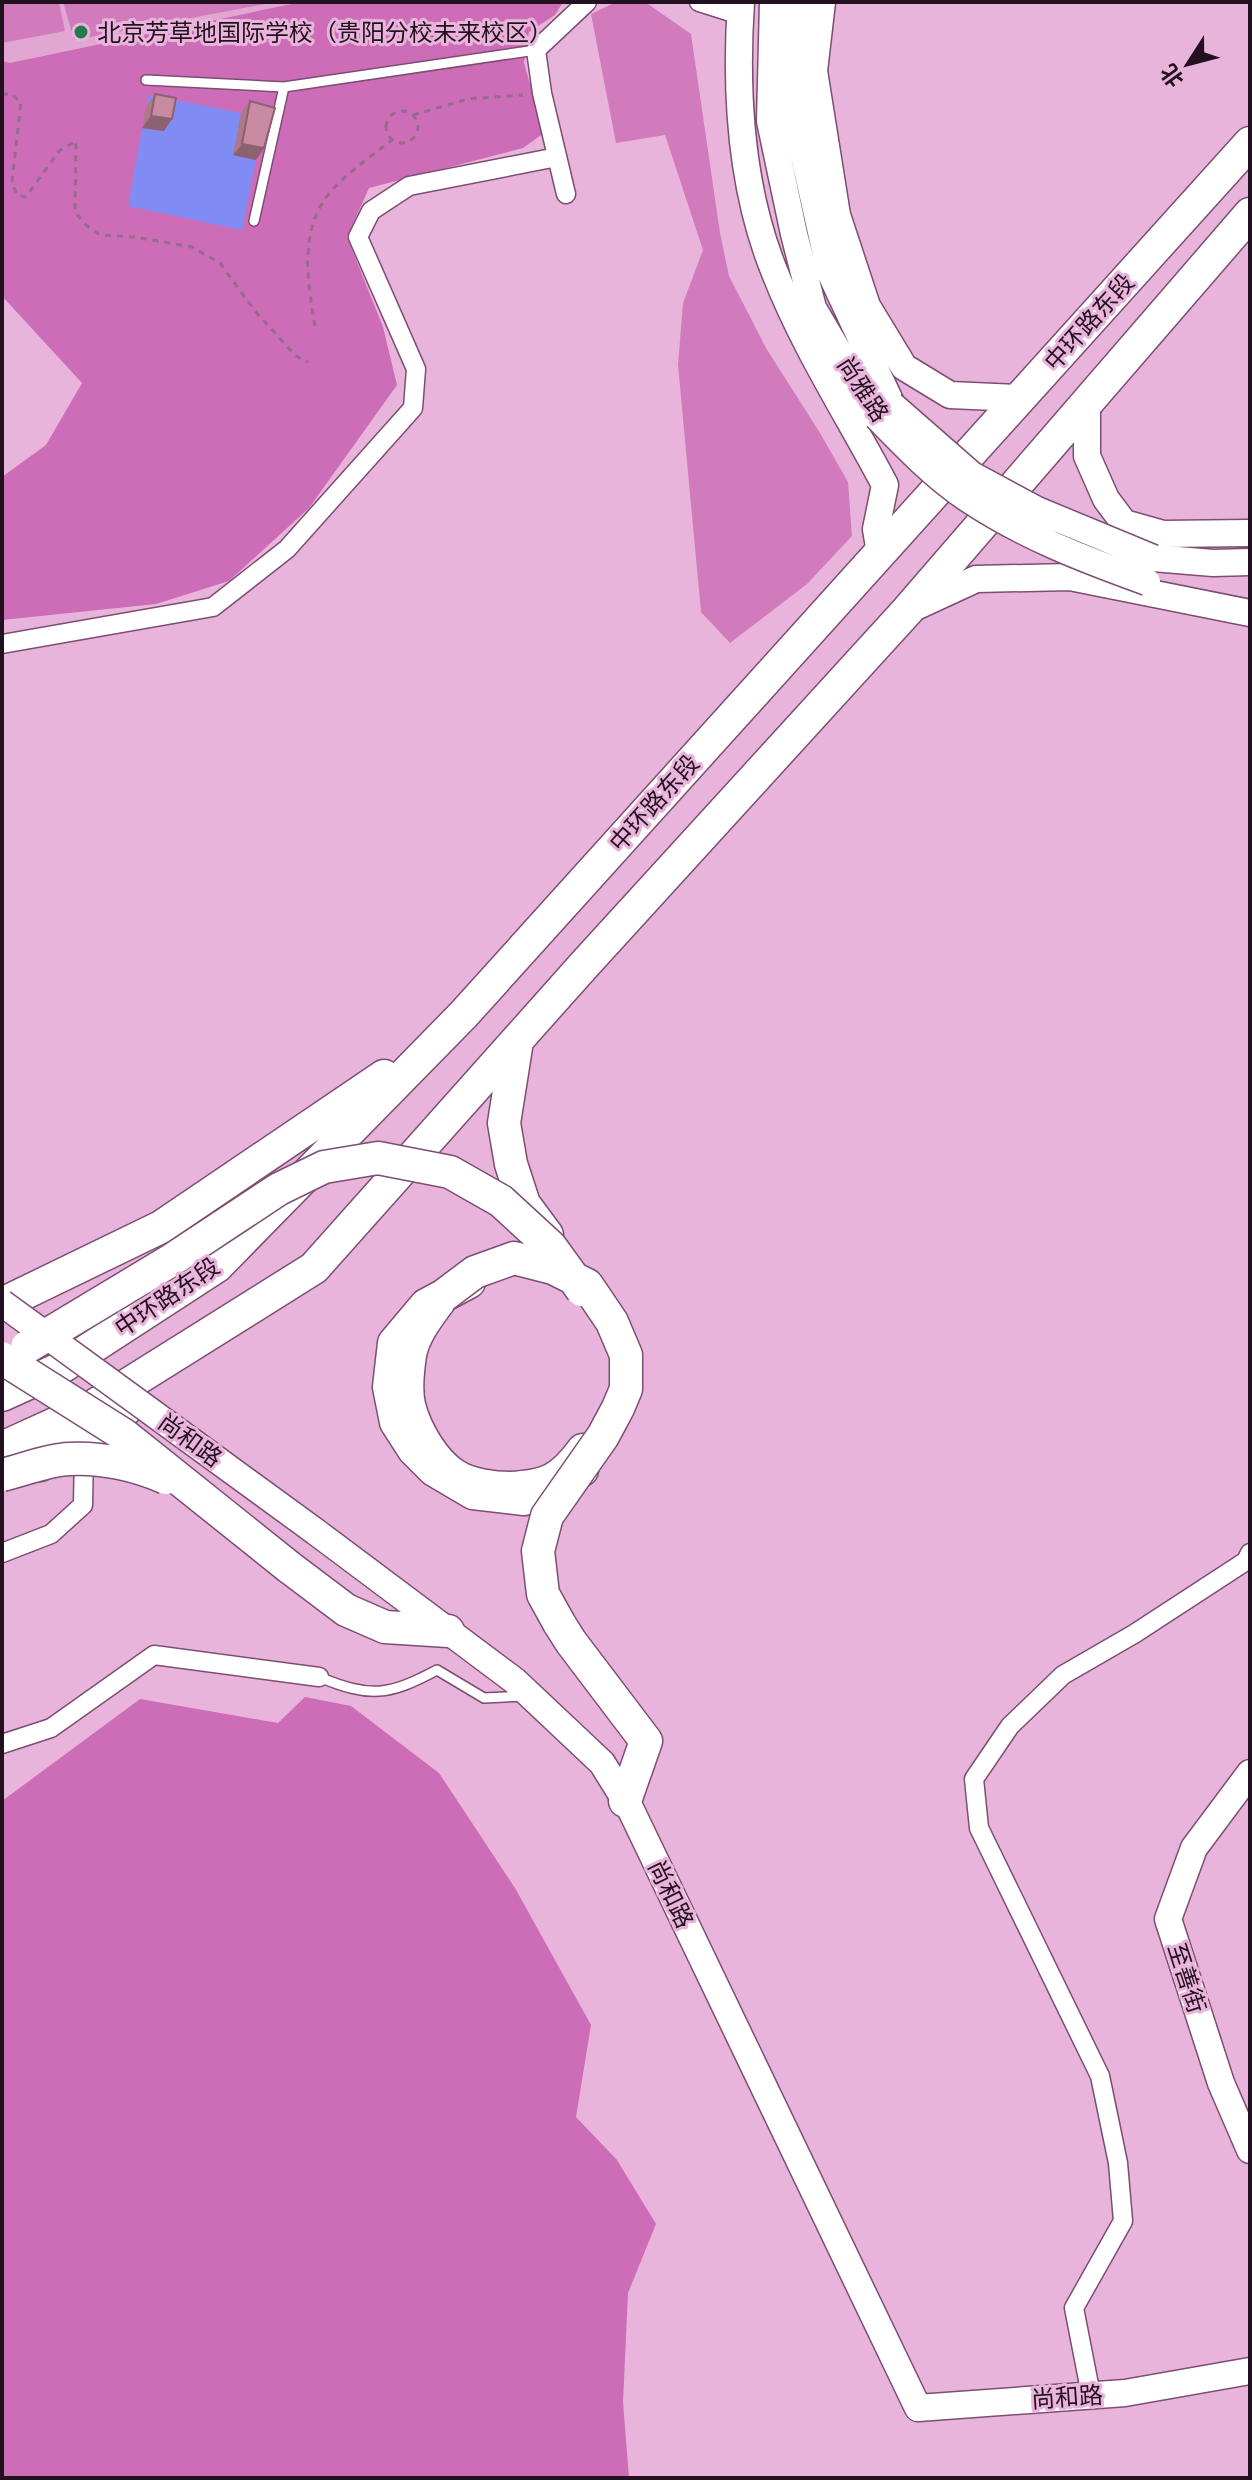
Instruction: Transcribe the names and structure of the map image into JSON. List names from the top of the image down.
{
  "streets": {
    "highway": ["中环路东段"],
    "main road": ["尚雅路", "尚和路", "至善街"]
  },
  "places": ["北京芳草地国际学校（贵阳分校未来校区）"],
  "north": "bottom left"
}
